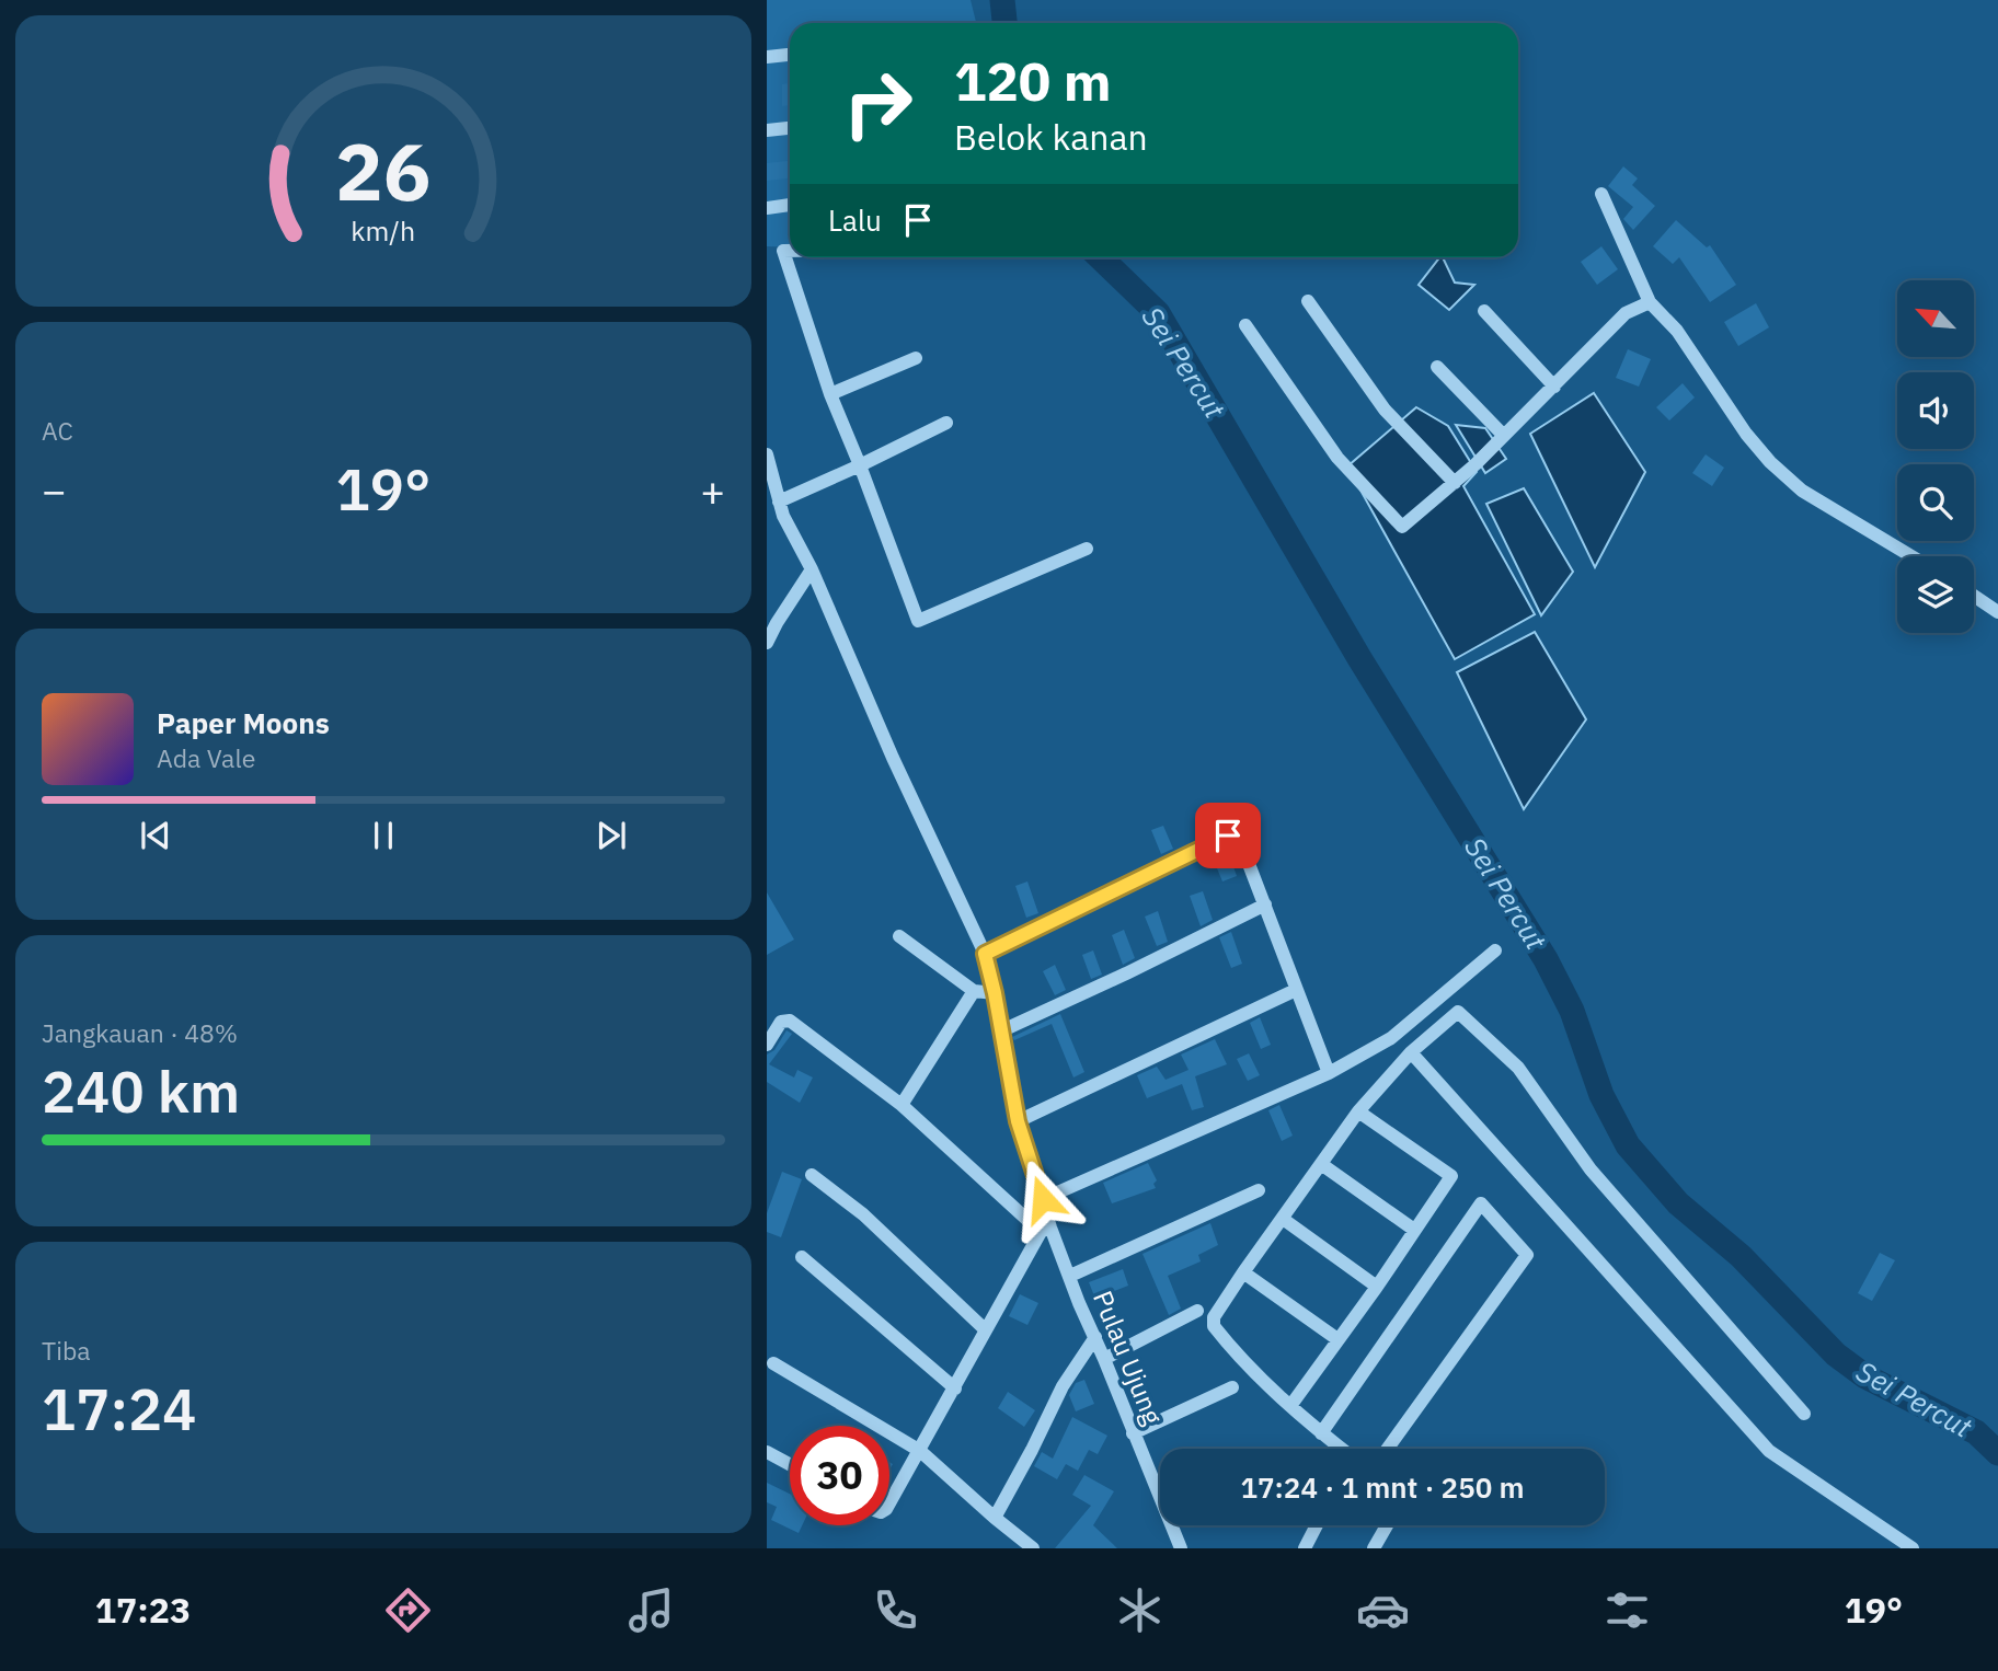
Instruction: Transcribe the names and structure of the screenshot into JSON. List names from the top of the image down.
{
  "streets": {
    "street": ["Pulau Ujung"]
  },
  "water": ["Sei Percut"],
  "north": "top left",
  "page": {
    "turn": ["120 m", "Belok kanan"],
    "then": "Lalu",
    "tile": [
      "AC",
      ["Jangkauan · 48%", "240 km"],
      ["Tiba", "17:24"]
    ],
    "heat": ["−", "19°", "+"],
    "song": ["Paper Moons", "Ada Vale"],
    "limit": "30",
    "trip": "17:24 · 1 mnt · 250 m",
    "tabs": ["17:23", "19°"],
    "gauge": ["26", "km/h"]
  }
}
